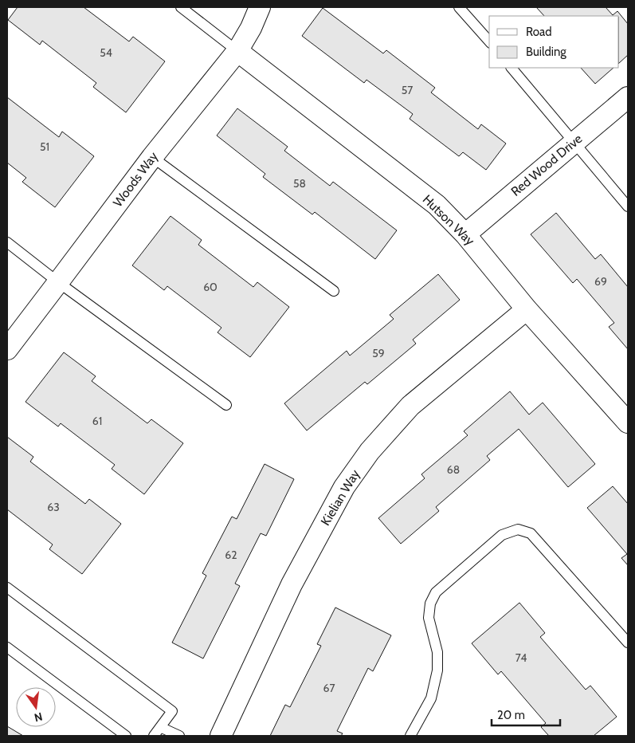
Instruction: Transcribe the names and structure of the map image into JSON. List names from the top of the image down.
{
  "streets": {
    "street": [
      "Red Wood Drive",
      "Woods Way",
      "Hutson Way",
      "Kielian Way"
    ]
  },
  "crossings": [
    ["Red Wood Drive", "Hutson Way"],
    ["Woods Way", "Hutson Way"],
    ["Hutson Way", "Kielian Way"]
  ],
  "house_numbers": [
    "54",
    "57",
    "51",
    "58",
    "69",
    "60",
    "59",
    "61",
    "68",
    "63",
    "62",
    "74",
    "67"
  ],
  "legend": ["Road", "Building"],
  "scale_bar": "20 m",
  "north": "bottom"
}
